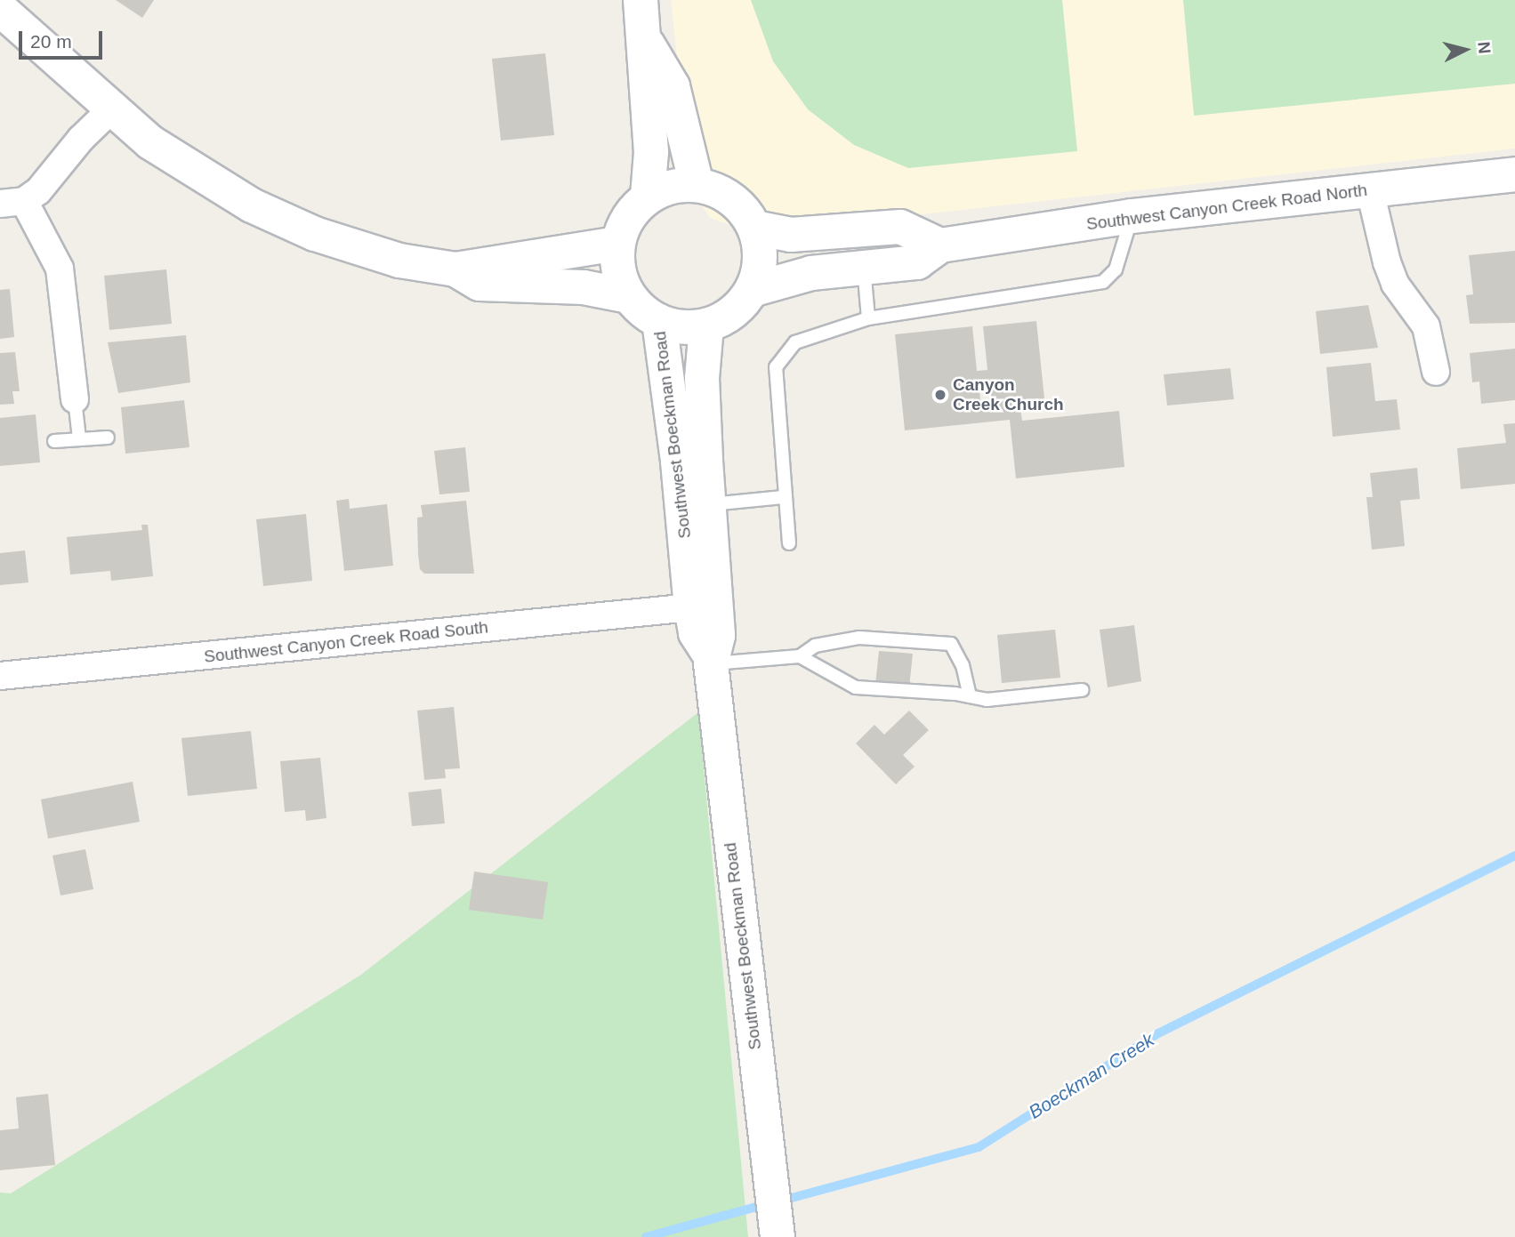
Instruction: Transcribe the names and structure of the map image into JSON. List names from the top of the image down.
{
  "streets": {
    "main road": ["Southwest Canyon Creek Road North", "Southwest Boeckman Road"],
    "street": ["Southwest Canyon Creek Road South"]
  },
  "crossings": [
    ["Southwest Canyon Creek Road North", "Southwest Boeckman Road"],
    ["Southwest Boeckman Road", "Southwest Canyon Creek Road South"]
  ],
  "water": ["Boeckman Creek"],
  "places": ["Canyon Creek Church"],
  "scale_bar": "20 m",
  "north": "right"
}
